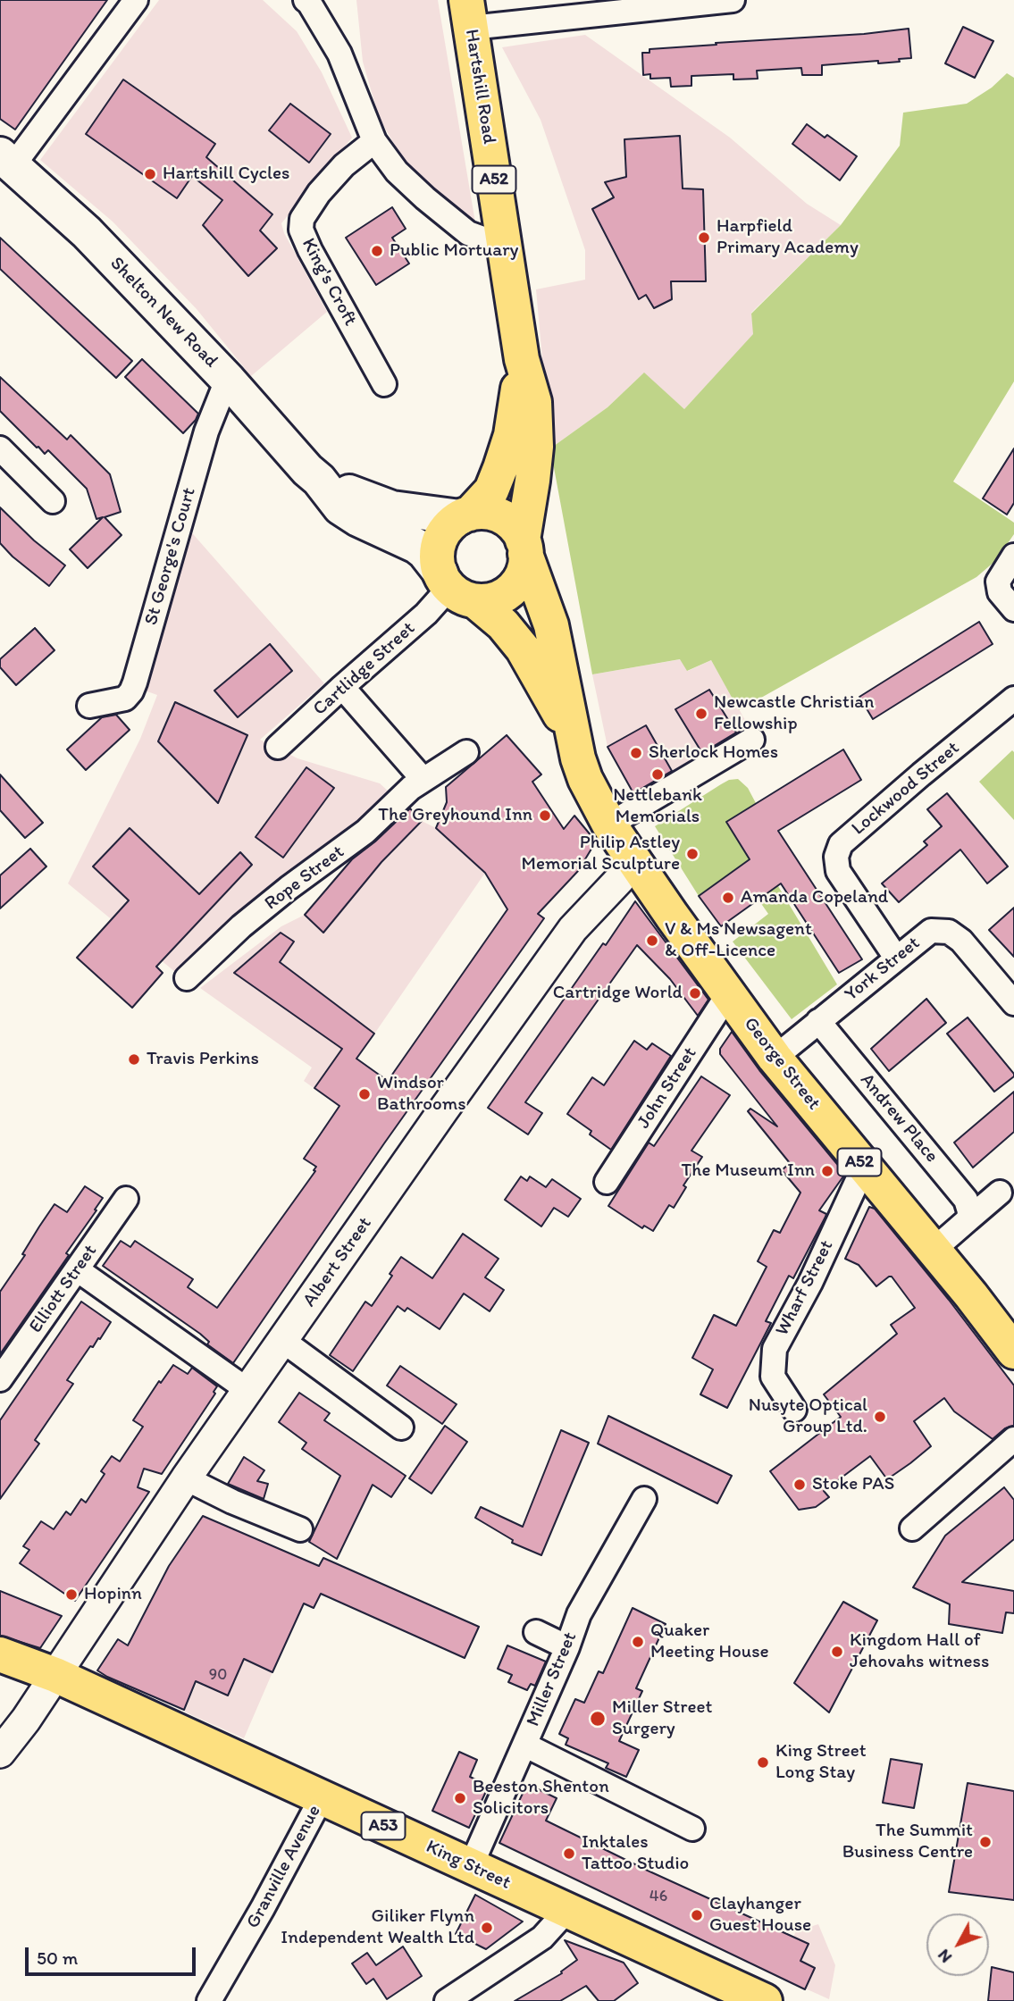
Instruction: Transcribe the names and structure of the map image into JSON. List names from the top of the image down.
{
  "streets": {
    "main road": [
      "Hartshill Road",
      "A52",
      "Shelton New Road",
      "George Street",
      "A53",
      "King Street"
    ],
    "street": [
      "King's Croft",
      "St George's Court",
      "Cartlidge Street",
      "Lockwood Street",
      "Rope Street",
      "York Street",
      "John Street",
      "Andrew Place",
      "Albert Street",
      "Wharf Street",
      "Elliott Street",
      "Miller Street",
      "Granville Avenue"
    ]
  },
  "crossings": [
    ["Hartshill Road", "A52"],
    ["Hartshill Road", "Shelton New Road"],
    ["Hartshill Road", "Cartlidge Street"],
    ["A52", "Shelton New Road"],
    ["A52", "Cartlidge Street"],
    ["A52", "George Street"],
    ["Shelton New Road", "St George's Court"],
    ["Shelton New Road", "Cartlidge Street"],
    ["Shelton New Road", "George Street"],
    ["Lockwood Street", "York Street"],
    ["York Street", "George Street"],
    ["York Street", "Andrew Place"],
    ["George Street", "John Street"],
    ["George Street", "Albert Street"],
    ["George Street", "Wharf Street"],
    ["Albert Street", "King Street"],
    ["Miller Street", "King Street"],
    ["King Street", "Granville Avenue"]
  ],
  "places": [
    "Hartshill Cycles",
    "Harpfield Primary Academy",
    "Public Mortuary",
    "Newcastle Christian Fellowship",
    "Sherlock Homes",
    "Nettlebank Memorials",
    "The Greyhound Inn",
    "Philip Astley Memorial Sculpture",
    "Amanda Copeland",
    "V & Ms Newsagent & Off-Licence",
    "Cartridge World",
    "Travis Perkins",
    "Windsor Bathrooms",
    "The Museum Inn",
    "Nusyte Optical Group Ltd.",
    "Stoke PAS",
    "Hopinn",
    "Quaker Meeting House",
    "Kingdom Hall of Jehovahs witness",
    "Miller Street Surgery",
    "King Street Long Stay",
    "Beeston Shenton Solicitors",
    "The Summit Business Centre",
    "Inktales Tattoo Studio",
    "Clayhanger Guest House",
    "Giliker Flynn Independent Wealth Ltd"
  ],
  "house_numbers": ["90", "46"],
  "scale_bar": "50 m",
  "north": "bottom left"
}
